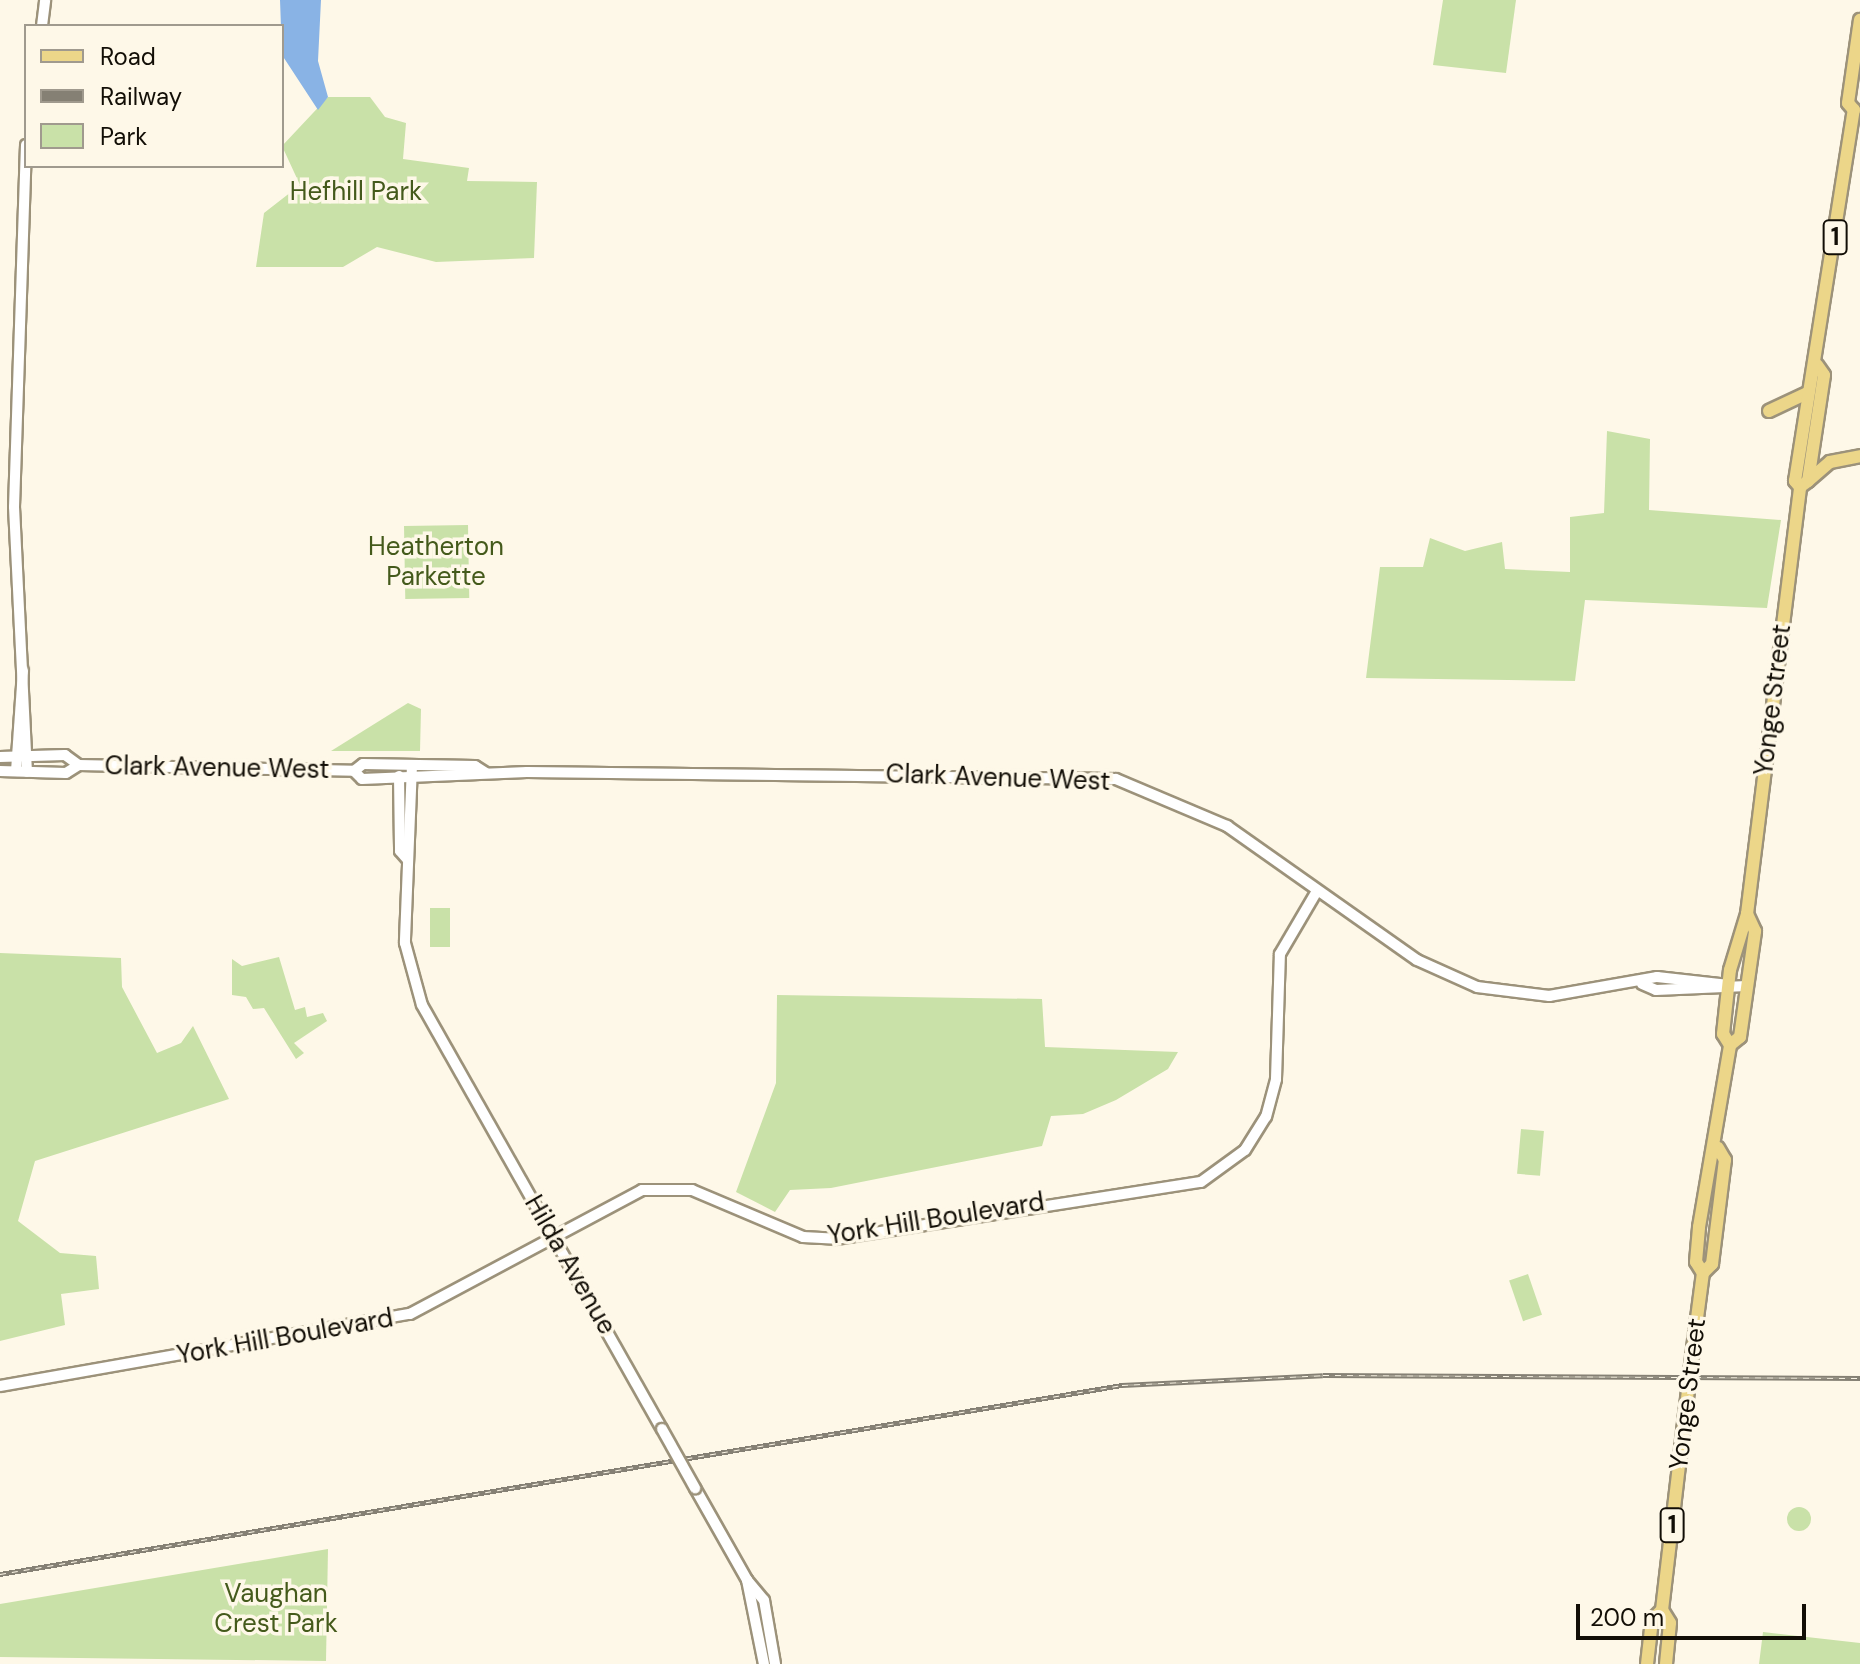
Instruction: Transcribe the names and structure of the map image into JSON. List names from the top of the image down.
{
  "streets": {
    "main road": ["1", "Yonge Street"],
    "street": ["Clark Avenue West", "York Hill Boulevard", "Hilda Avenue"]
  },
  "crossings": [
    ["Yonge Street", "Clark Avenue West"],
    ["Clark Avenue West", "York Hill Boulevard"],
    ["Clark Avenue West", "Hilda Avenue"],
    ["York Hill Boulevard", "Hilda Avenue"]
  ],
  "parks": ["Hefhill Park", "Heatherton Parkette", "Vaughan Crest Park"],
  "legend": ["Road", "Railway", "Park"],
  "scale_bar": "200 m"
}
